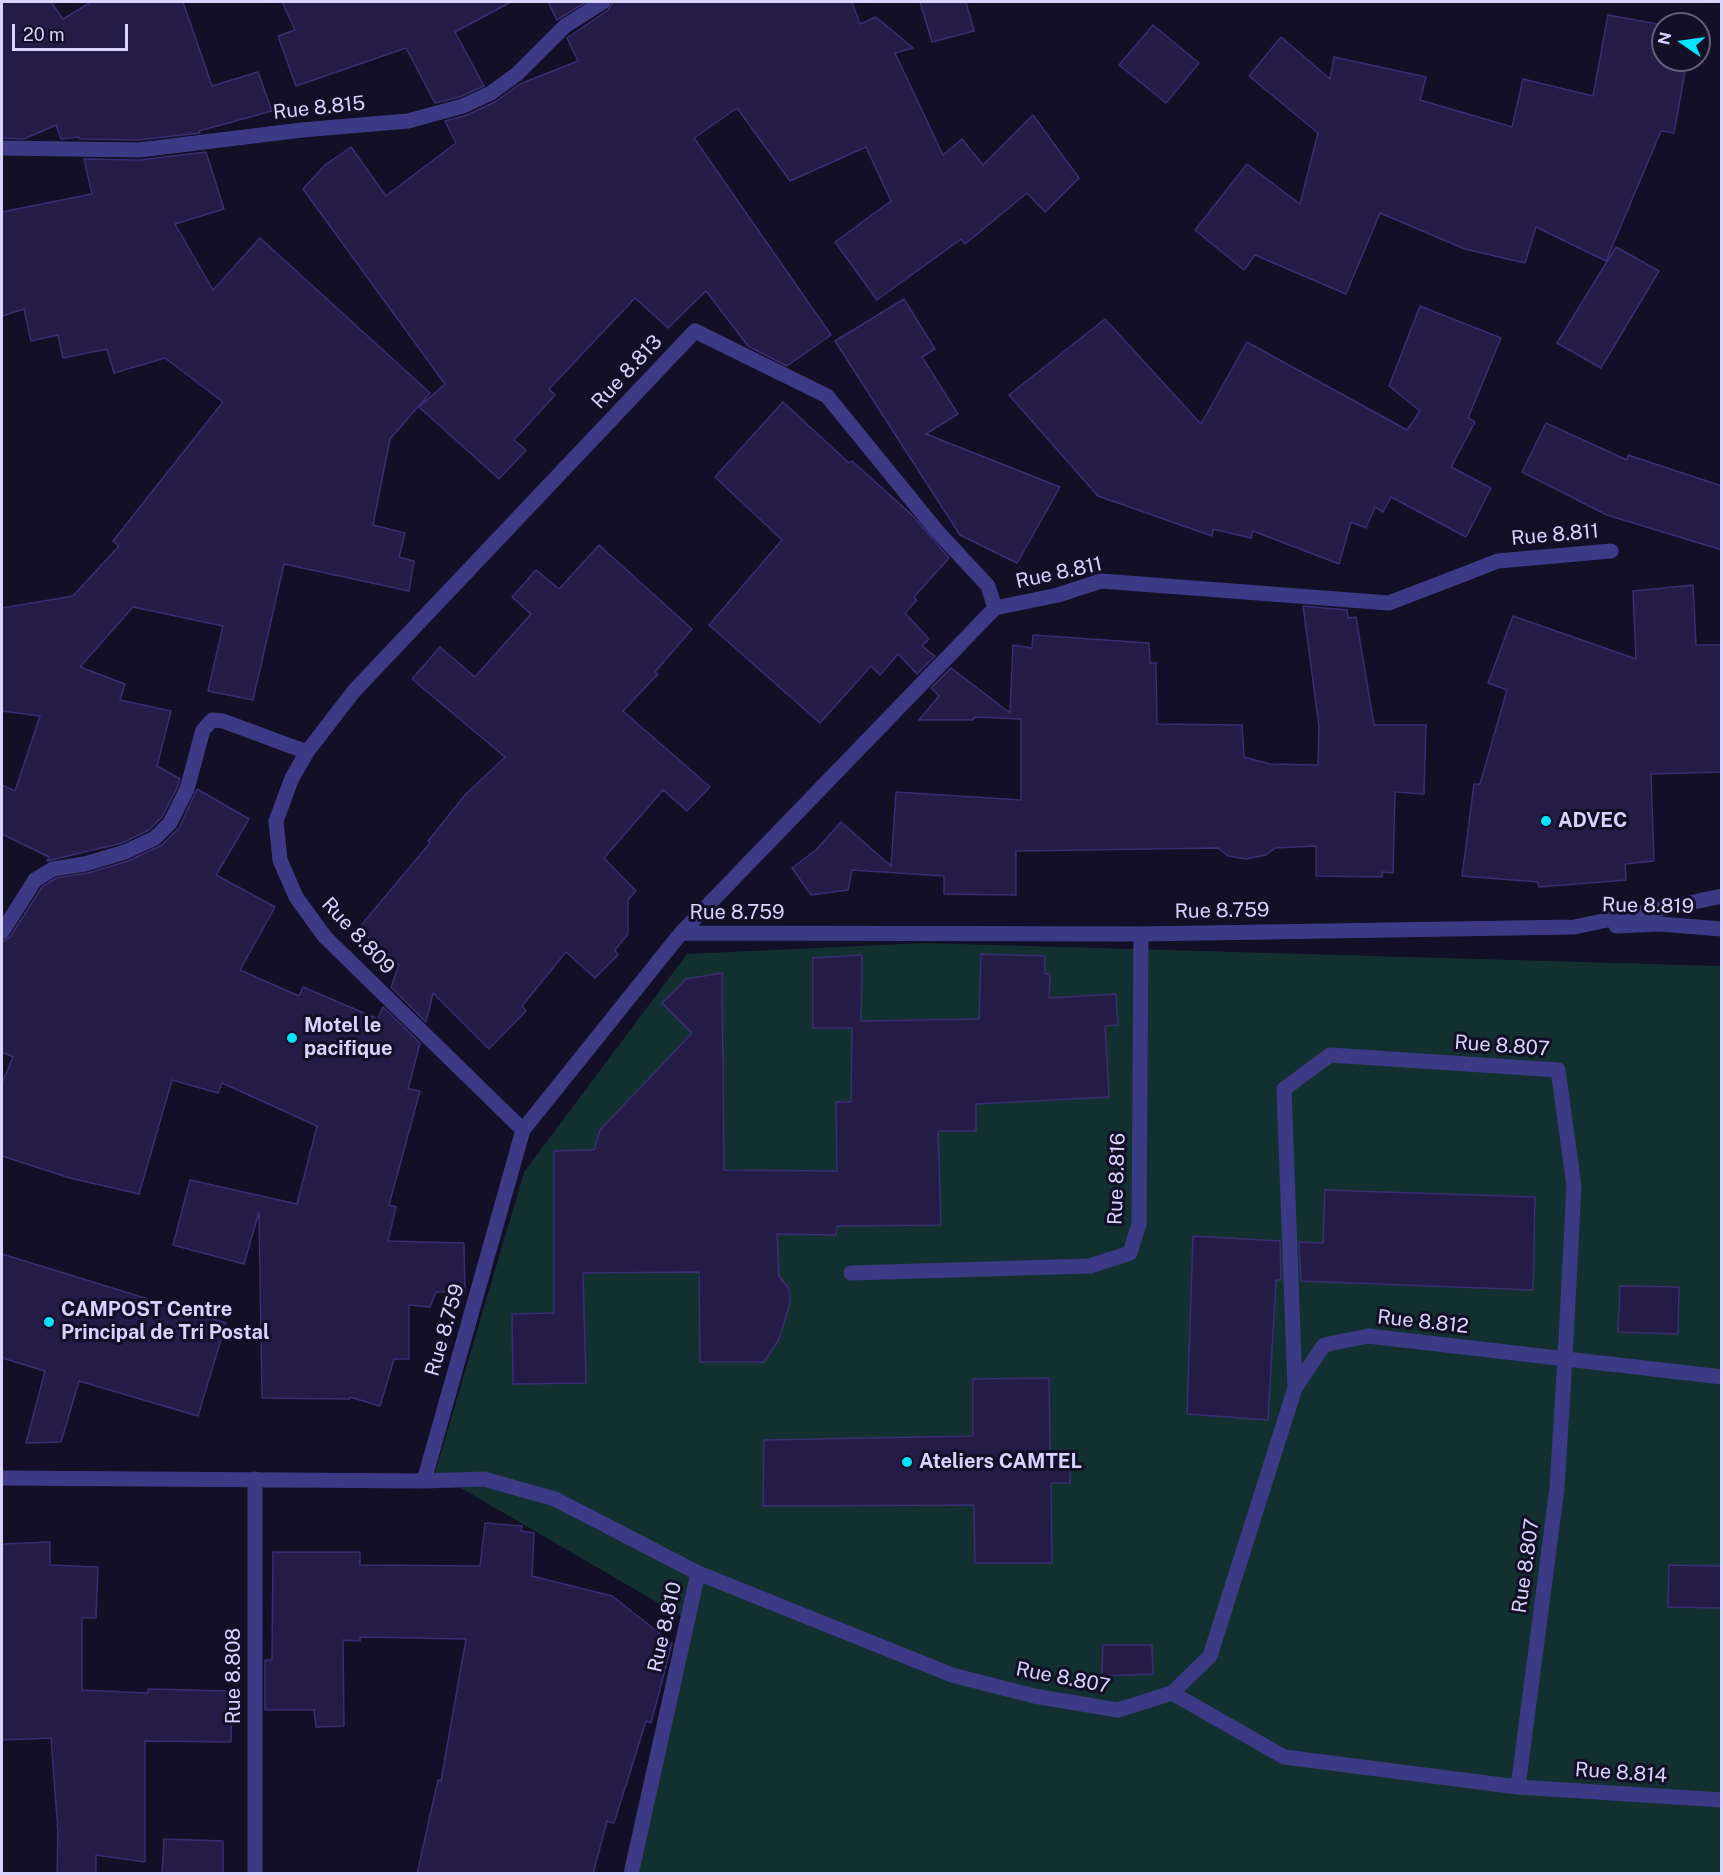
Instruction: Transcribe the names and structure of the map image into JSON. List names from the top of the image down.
{
  "streets": {
    "street": [
      "Rue 8.815",
      "Rue 8.813",
      "Rue 8.811",
      "Rue 8.819",
      "Rue 8.759",
      "Rue 8.809",
      "Rue 8.807",
      "Rue 8.816",
      "Rue 8.812",
      "Rue 8.810",
      "Rue 8.808",
      "Rue 8.814"
    ]
  },
  "crossings": [
    ["Rue 8.813", "Rue 8.811"],
    ["Rue 8.813", "Rue 8.809"],
    ["Rue 8.811", "Rue 8.759"],
    ["Rue 8.819", "Rue 8.759"],
    ["Rue 8.759", "Rue 8.809"],
    ["Rue 8.759", "Rue 8.816"],
    ["Rue 8.759", "Rue 8.810"],
    ["Rue 8.807", "Rue 8.812"],
    ["Rue 8.807", "Rue 8.810"],
    ["Rue 8.807", "Rue 8.814"]
  ],
  "places": [
    "ADVEC",
    "Motel le pacifique",
    "CAMPOST Centre Principal de Tri Postal",
    "Ateliers CAMTEL"
  ],
  "scale_bar": "20 m",
  "north": "left"
}
